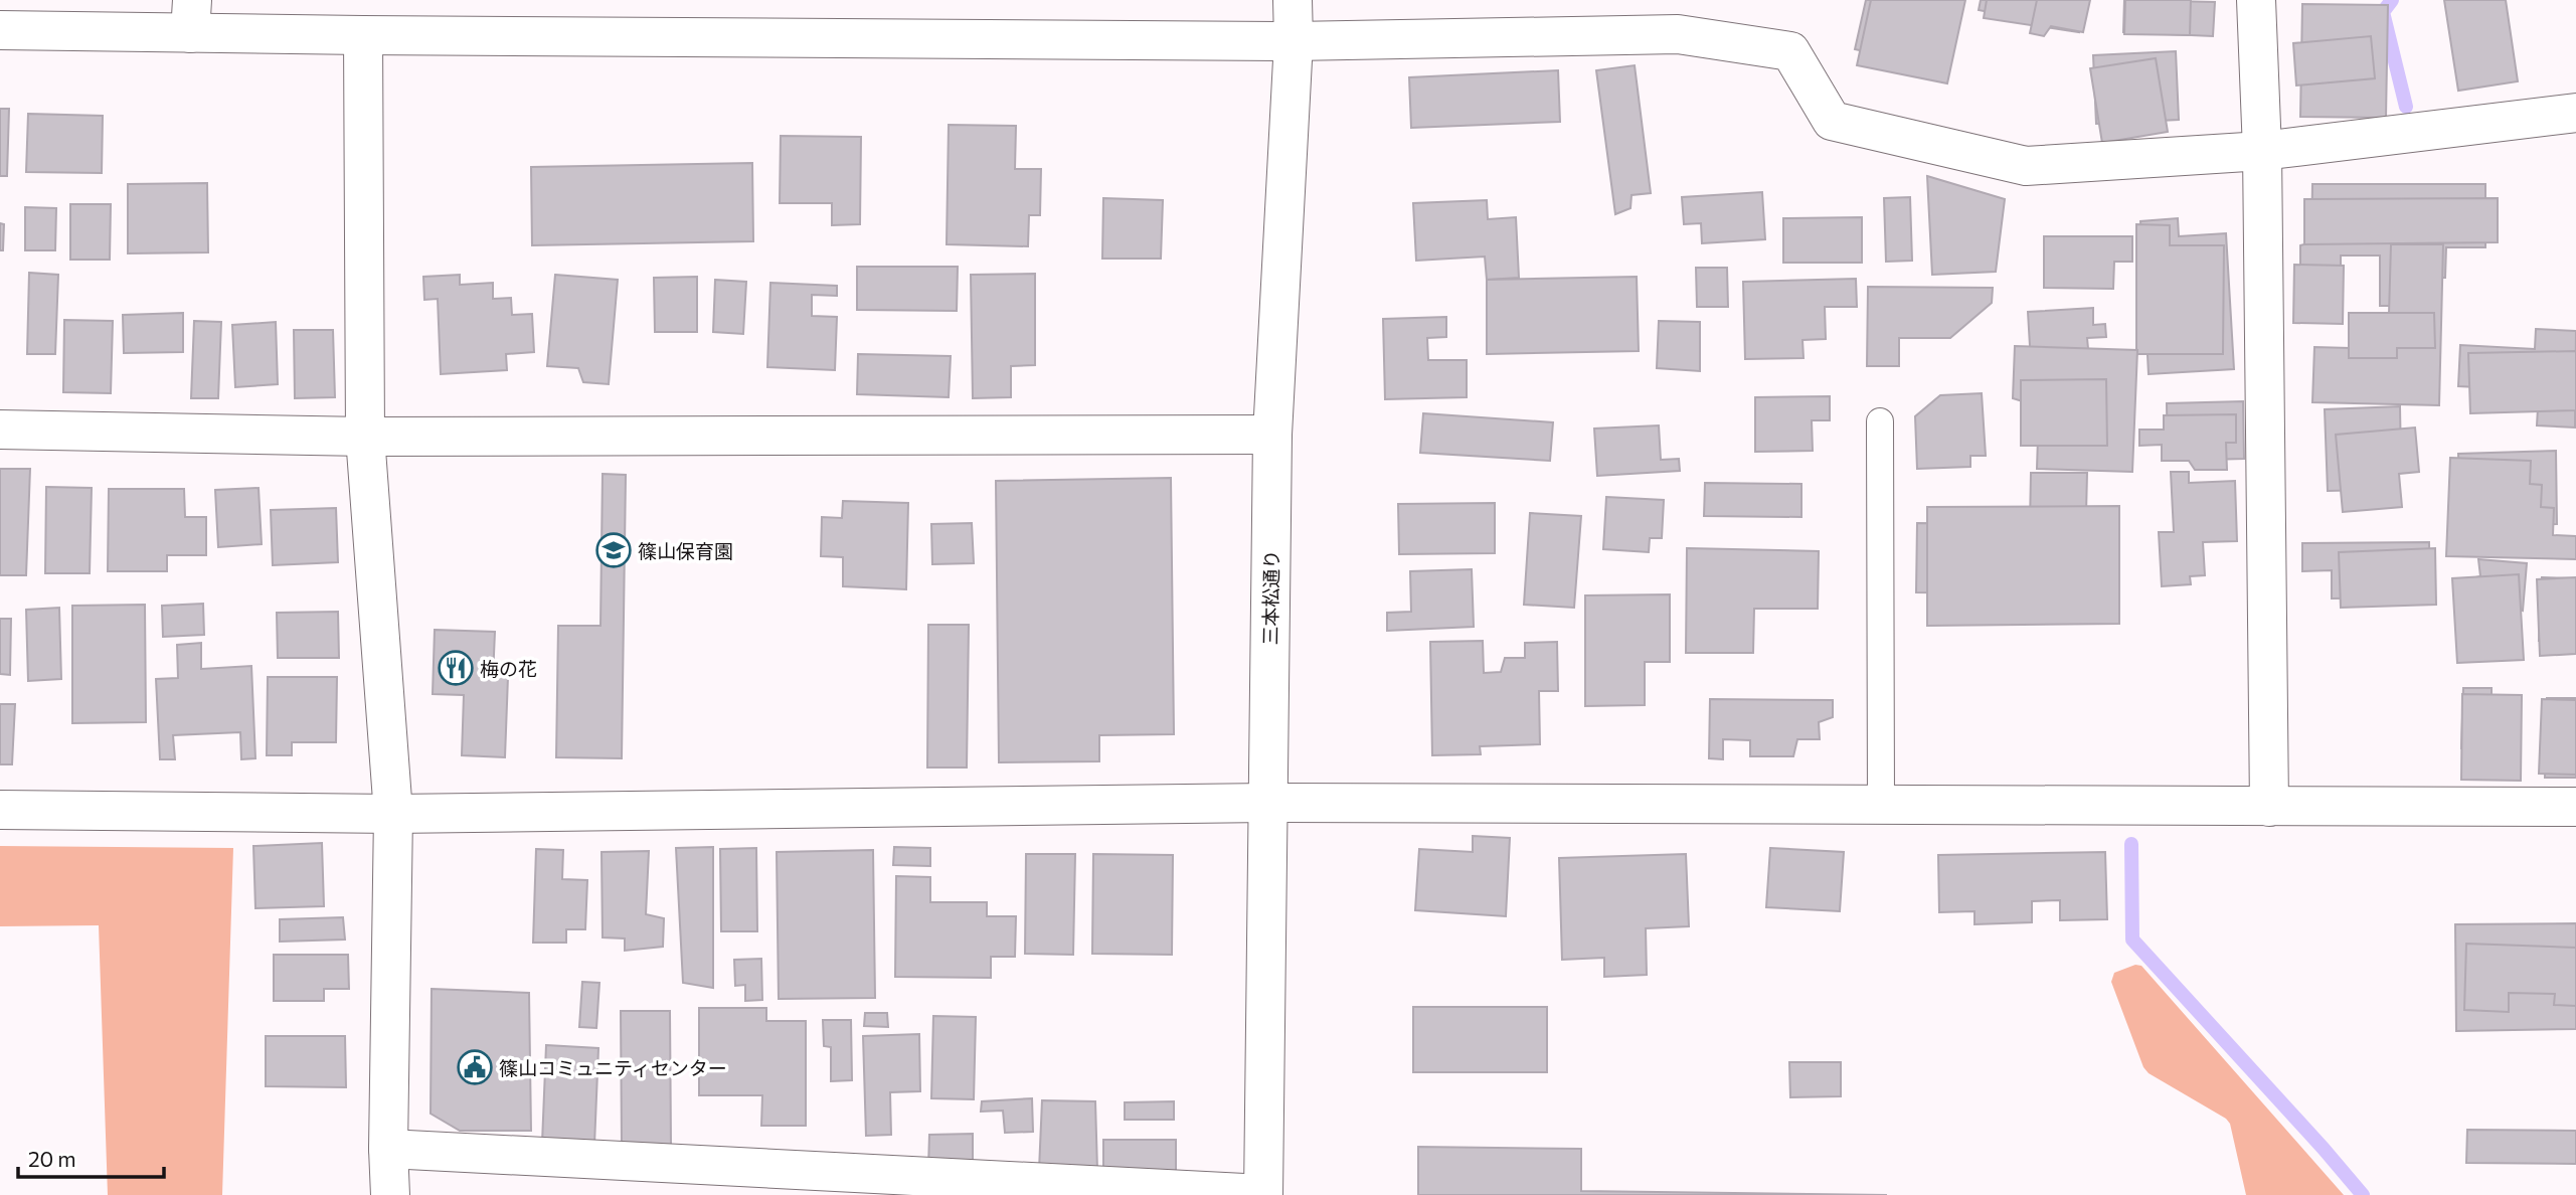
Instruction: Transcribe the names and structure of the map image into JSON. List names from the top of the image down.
{
  "streets": {
    "street": ["三本松通り"]
  },
  "places": {
    "school or university": ["篠山保育園"],
    "restaurant": ["梅の花"],
    "public building": ["篠山コミュニティセンター"]
  },
  "scale_bar": "20 m"
}
